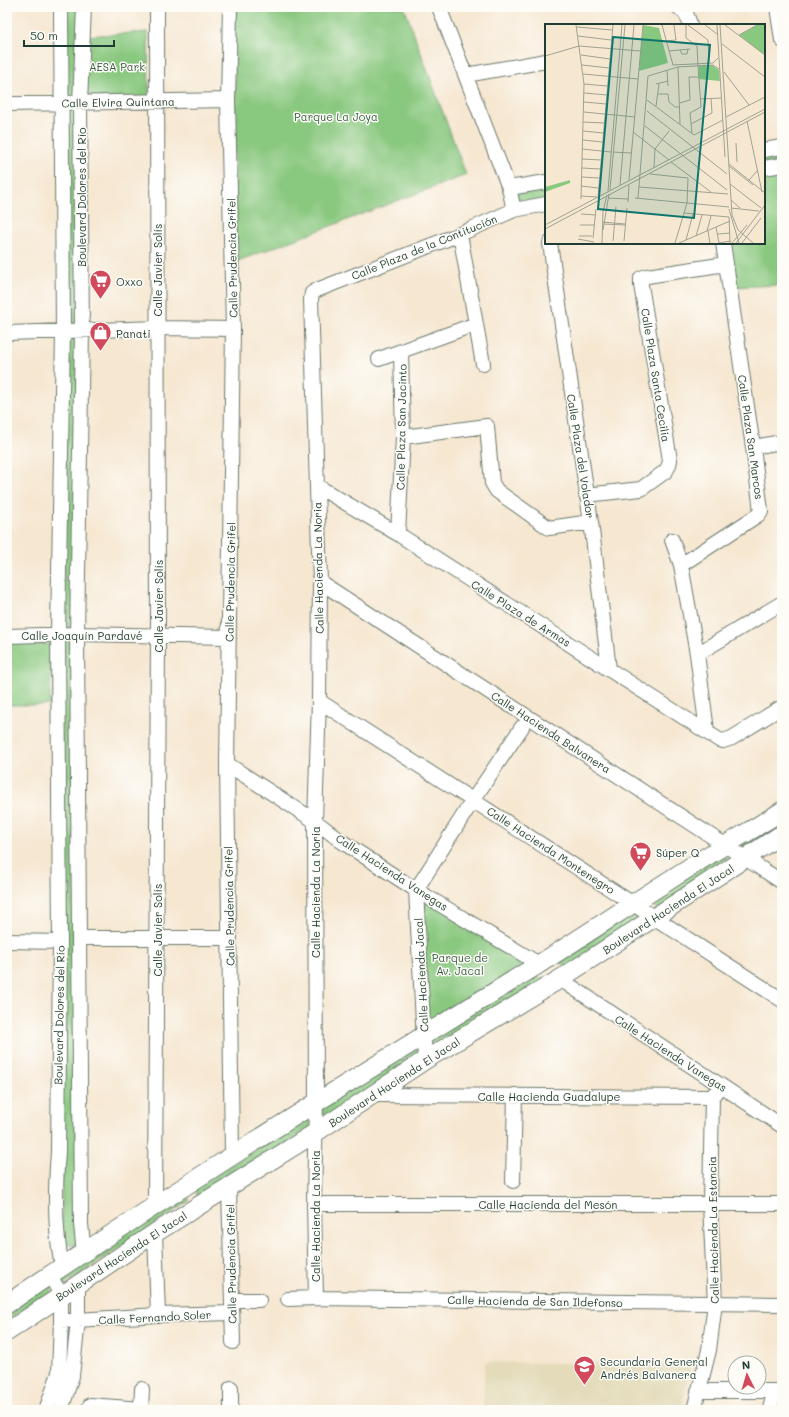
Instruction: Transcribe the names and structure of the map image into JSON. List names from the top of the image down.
{
  "streets": {
    "main road": ["Boulevard Hacienda El Jacal"],
    "street": [
      "Calle Elvira Quintana",
      "Boulevard Dolores del Río",
      "Calle Plaza de la Contitución",
      "Calle Prudencia Grifel",
      "Calle Javier Solís",
      "Calle Plaza Santa Cecilia",
      "Calle Plaza San Jacinto",
      "Calle Plaza San Marcos",
      "Calle Plaza del Volador",
      "Calle Hacienda La Noria",
      "Calle Plaza de Armas",
      "Calle Joaquín Pardavé",
      "Calle Hacienda Balvanera",
      "Calle Hacienda Montenegro",
      "Calle Hacienda Vanegas",
      "Calle Hacienda Jacal",
      "Calle Hacienda Guadalupe",
      "Calle Hacienda del Mesón",
      "Calle Hacienda La Estancia",
      "Calle Hacienda de San Ildefonso",
      "Calle Fernando Soler"
    ]
  },
  "crossings": [
    ["Calle Elvira Quintana", "Boulevard Dolores del Río"],
    ["Calle Elvira Quintana", "Calle Prudencia Grifel"],
    ["Calle Elvira Quintana", "Calle Javier Solís"],
    ["Boulevard Dolores del Río", "Calle Joaquín Pardavé"],
    ["Boulevard Dolores del Río", "Boulevard Hacienda El Jacal"],
    ["Calle Plaza de la Contitución", "Calle Hacienda La Noria"],
    ["Calle Plaza de la Contitución", "Calle Plaza de Armas"],
    ["Calle Prudencia Grifel", "Calle Joaquín Pardavé"],
    ["Calle Prudencia Grifel", "Calle Hacienda Vanegas"],
    ["Calle Prudencia Grifel", "Boulevard Hacienda El Jacal"],
    ["Calle Prudencia Grifel", "Calle Fernando Soler"],
    ["Calle Javier Solís", "Calle Joaquín Pardavé"],
    ["Calle Javier Solís", "Boulevard Hacienda El Jacal"],
    ["Calle Plaza Santa Cecilia", "Calle Plaza San Marcos"],
    ["Calle Plaza Santa Cecilia", "Calle Plaza del Volador"],
    ["Calle Plaza San Jacinto", "Calle Plaza de Armas"],
    ["Calle Plaza del Volador", "Calle Plaza de Armas"],
    ["Calle Hacienda La Noria", "Calle Plaza de Armas"],
    ["Calle Hacienda La Noria", "Calle Hacienda Balvanera"],
    ["Calle Hacienda La Noria", "Calle Hacienda Montenegro"],
    ["Calle Hacienda La Noria", "Calle Hacienda Vanegas"],
    ["Calle Hacienda La Noria", "Boulevard Hacienda El Jacal"],
    ["Calle Hacienda La Noria", "Calle Hacienda del Mesón"],
    ["Calle Hacienda La Noria", "Calle Hacienda de San Ildefonso"],
    ["Calle Hacienda Balvanera", "Boulevard Hacienda El Jacal"],
    ["Calle Hacienda Montenegro", "Boulevard Hacienda El Jacal"],
    ["Calle Hacienda Vanegas", "Boulevard Hacienda El Jacal"],
    ["Calle Hacienda Vanegas", "Calle Hacienda Jacal"],
    ["Calle Hacienda Vanegas", "Calle Hacienda Guadalupe"],
    ["Calle Hacienda Vanegas", "Calle Hacienda La Estancia"],
    ["Boulevard Hacienda El Jacal", "Calle Hacienda Jacal"],
    ["Boulevard Hacienda El Jacal", "Calle Hacienda Guadalupe"],
    ["Calle Hacienda Guadalupe", "Calle Hacienda La Estancia"],
    ["Calle Hacienda del Mesón", "Calle Hacienda La Estancia"],
    ["Calle Hacienda La Estancia", "Calle Hacienda de San Ildefonso"]
  ],
  "parks": ["AESA Park", "Parque La Joya", "Parque de Av. Jacal"],
  "places": {
    "supermarket": ["Oxxo", "Súper Q"],
    "shop": ["Panati"],
    "school or university": ["Secundaria General Andrés Balvanera"]
  },
  "scale_bar": "50 m",
  "north": "top"
}
